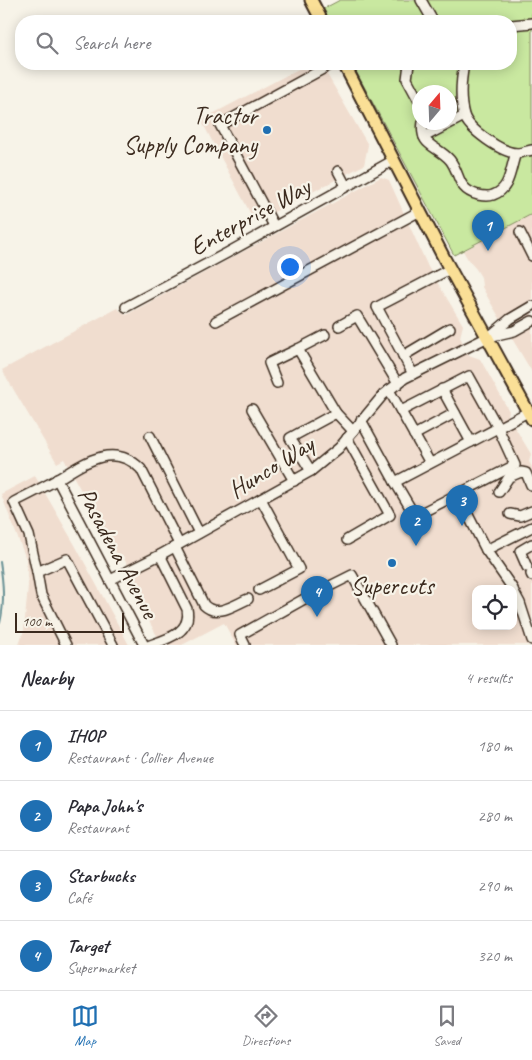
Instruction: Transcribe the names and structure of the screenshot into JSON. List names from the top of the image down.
{
  "streets": {
    "street": ["Enterprise Way", "Hunco Way", "Pasadena Avenue"]
  },
  "crossings": [
    ["Hunco Way", "Pasadena Avenue"]
  ],
  "places": ["Tractor Supply Company", "Supercuts"],
  "scale_bar": "100 m",
  "north": "top",
  "page": {
    "search": "Search here",
    "pins": [
      "1",
      "3",
      "2",
      "4"
    ],
    "scale": "100 m",
    "heading": ["Nearby", "4 results"],
    "list": [
      {
        "mark": "1",
        "name": "IHOP",
        "note": "Restaurant · Collier Avenue",
        "value": "180 m"
      },
      {
        "mark": "2",
        "name": "Papa John's",
        "note": "Restaurant",
        "value": "280 m"
      },
      {
        "mark": "3",
        "name": "Starbucks",
        "note": "Café",
        "value": "290 m"
      },
      {
        "mark": "4",
        "name": "Target",
        "note": "Supermarket",
        "value": "320 m"
      }
    ],
    "nav": ["Map", "Directions", "Saved"]
  }
}
